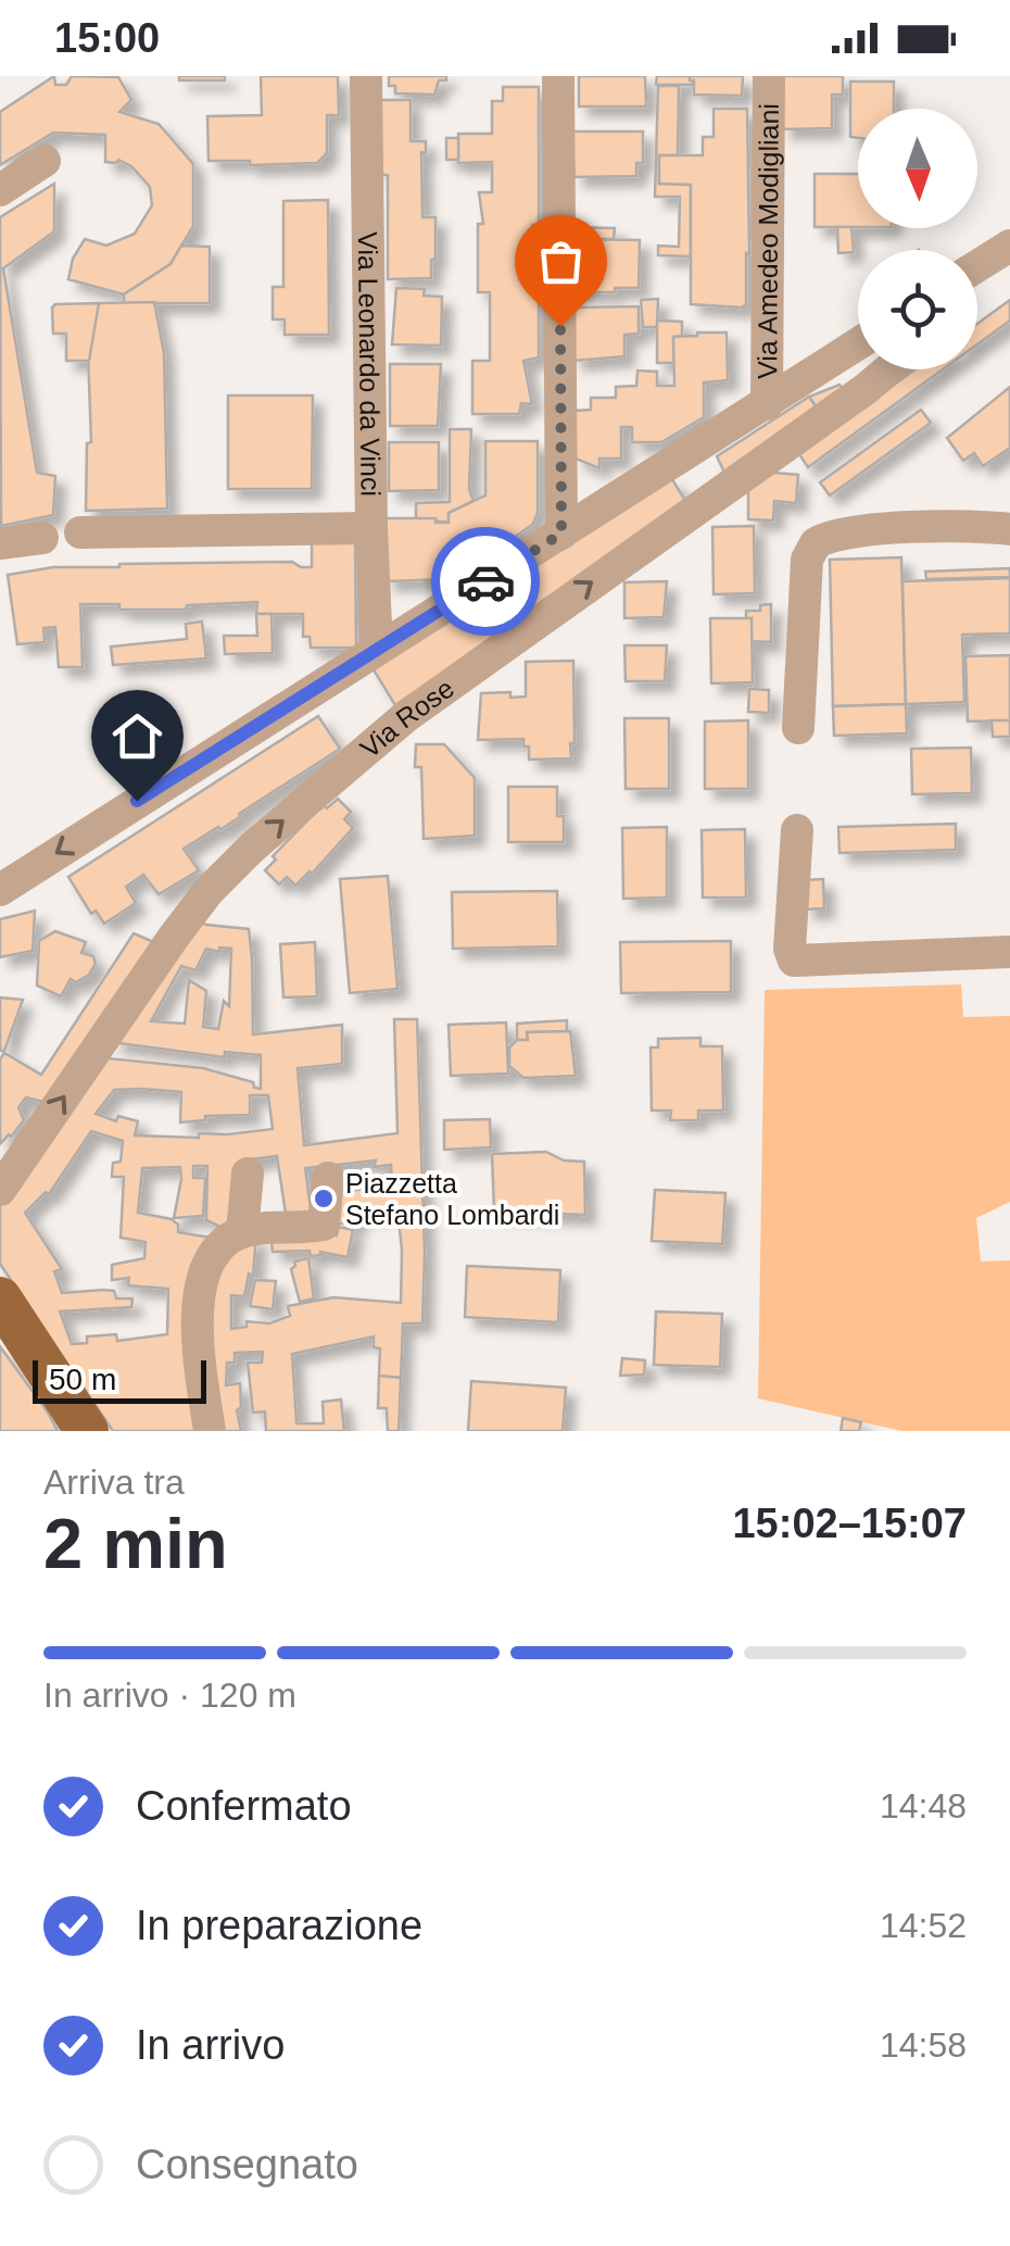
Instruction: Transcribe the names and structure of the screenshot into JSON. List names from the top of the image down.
{
  "streets": {
    "street": ["Via Amedeo Modigliani", "Via Leonardo da Vinci", "Via Rose"]
  },
  "places": ["Piazzetta Stefano Lombardi"],
  "scale_bar": "50 m",
  "north": "bottom",
  "page": {
    "status": "15:00",
    "scale": "50 m",
    "heading": ["2 min", "Arriva tra", "15:02–15:07"],
    "bar": "In arrivo · 120 m",
    "list": [
      ["Confermato", "14:48"],
      ["In preparazione", "14:52"],
      ["In arrivo", "14:58"],
      "Consegnato"
    ]
  }
}
